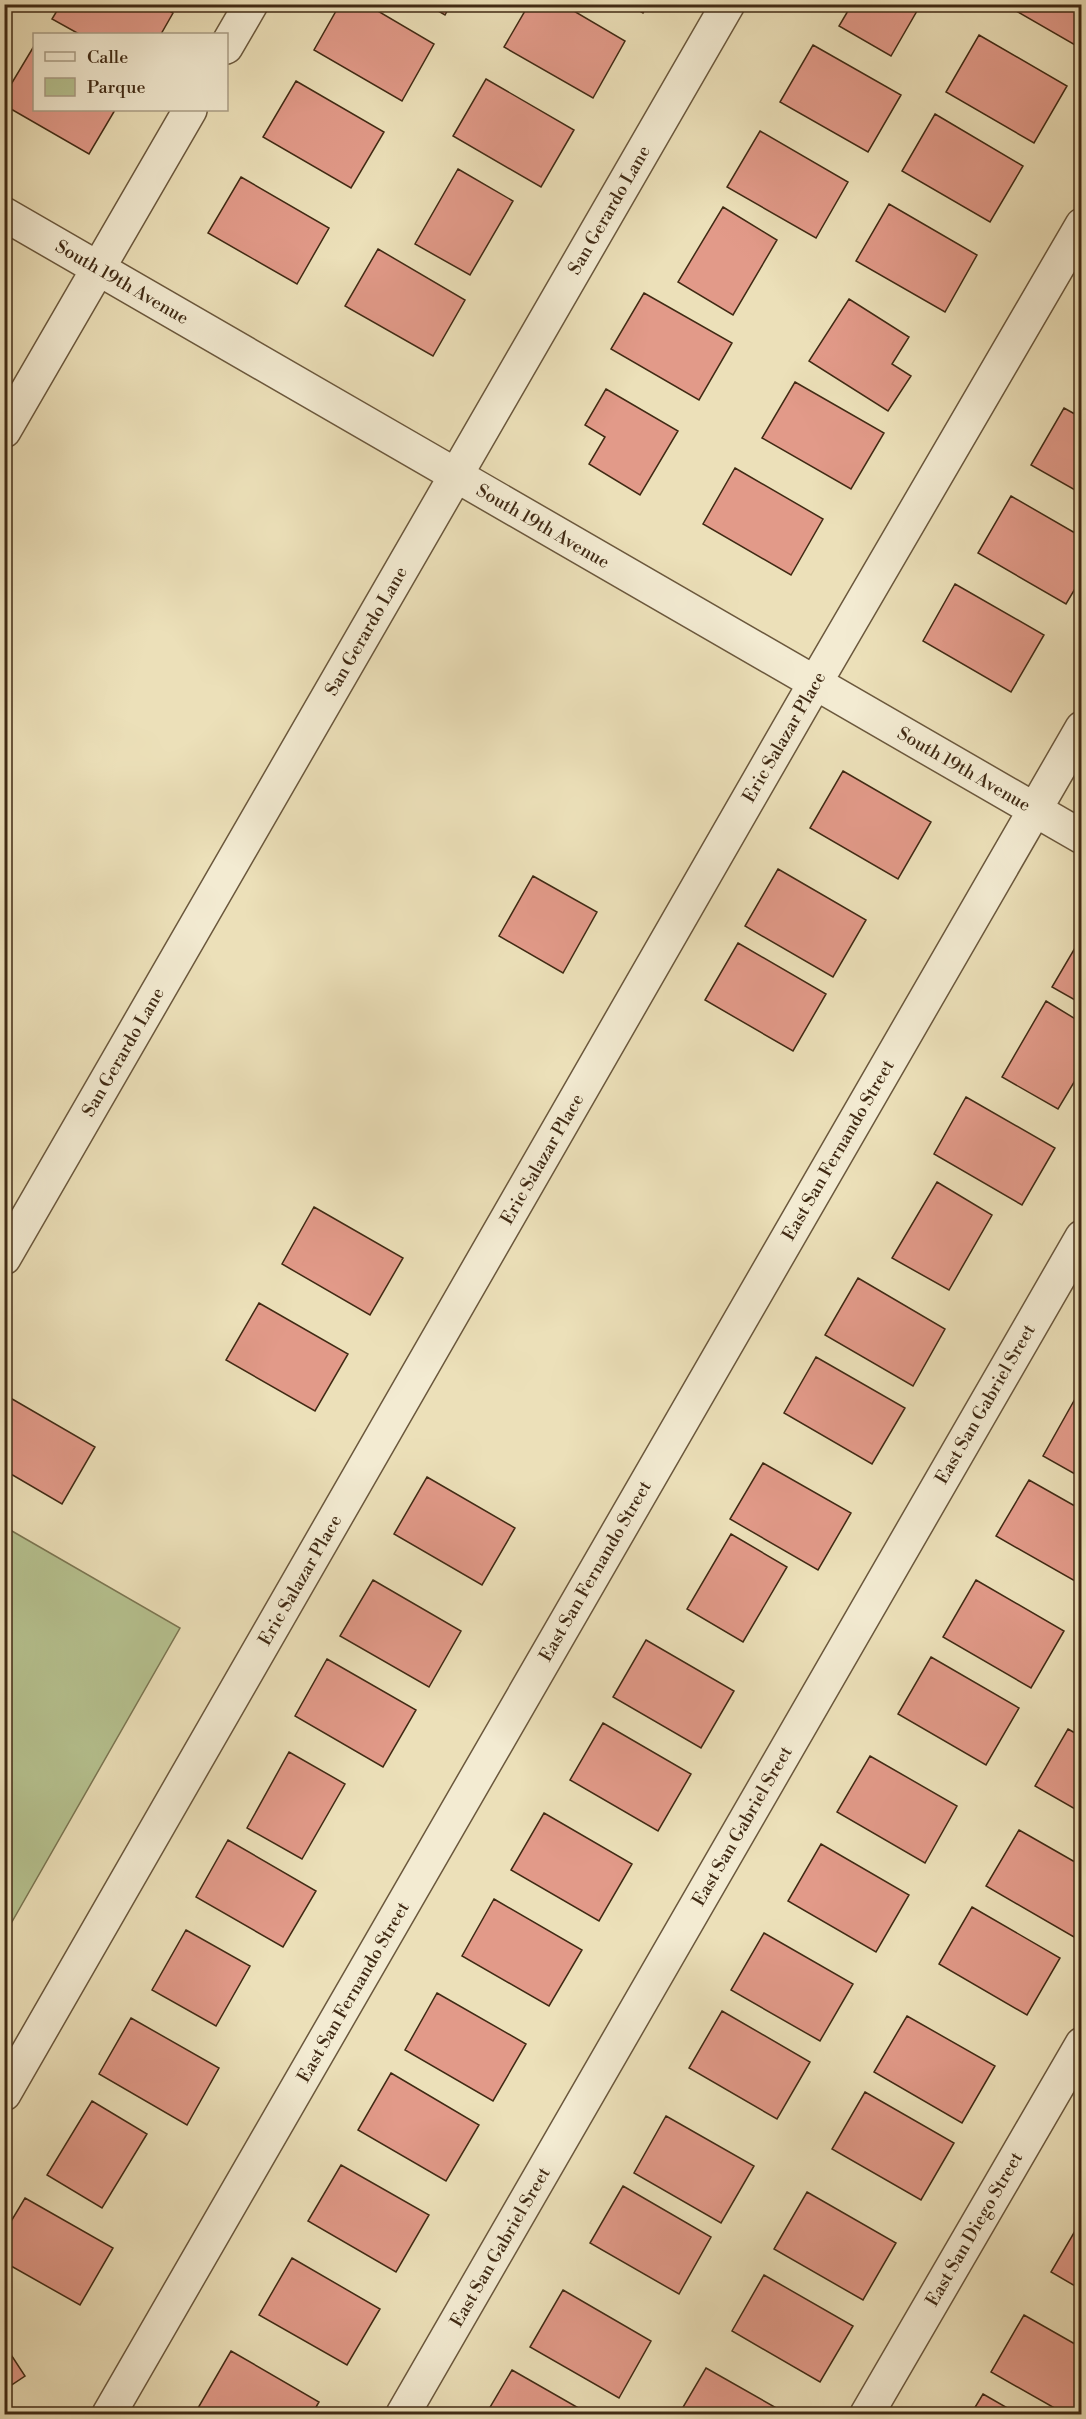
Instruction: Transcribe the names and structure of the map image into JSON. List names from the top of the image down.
{
  "streets": {
    "street": [
      "San Gerardo Lane",
      "South 19th Avenue",
      "Eric Salazar Place",
      "East San Fernando Street",
      "East San Gabriel Sreet",
      "East San Diego Street"
    ]
  },
  "crossings": [
    ["San Gerardo Lane", "South 19th Avenue"],
    ["South 19th Avenue", "Eric Salazar Place"],
    ["South 19th Avenue", "East San Fernando Street"]
  ],
  "legend": ["Calle", "Parque"]
}
